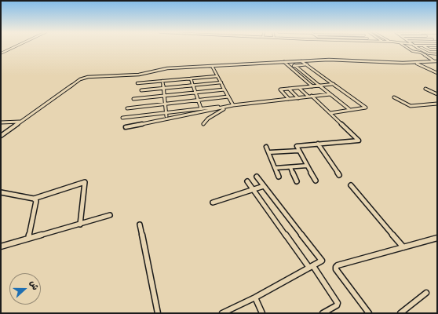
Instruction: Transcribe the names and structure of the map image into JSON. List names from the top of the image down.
{
  "north": "right"
}
